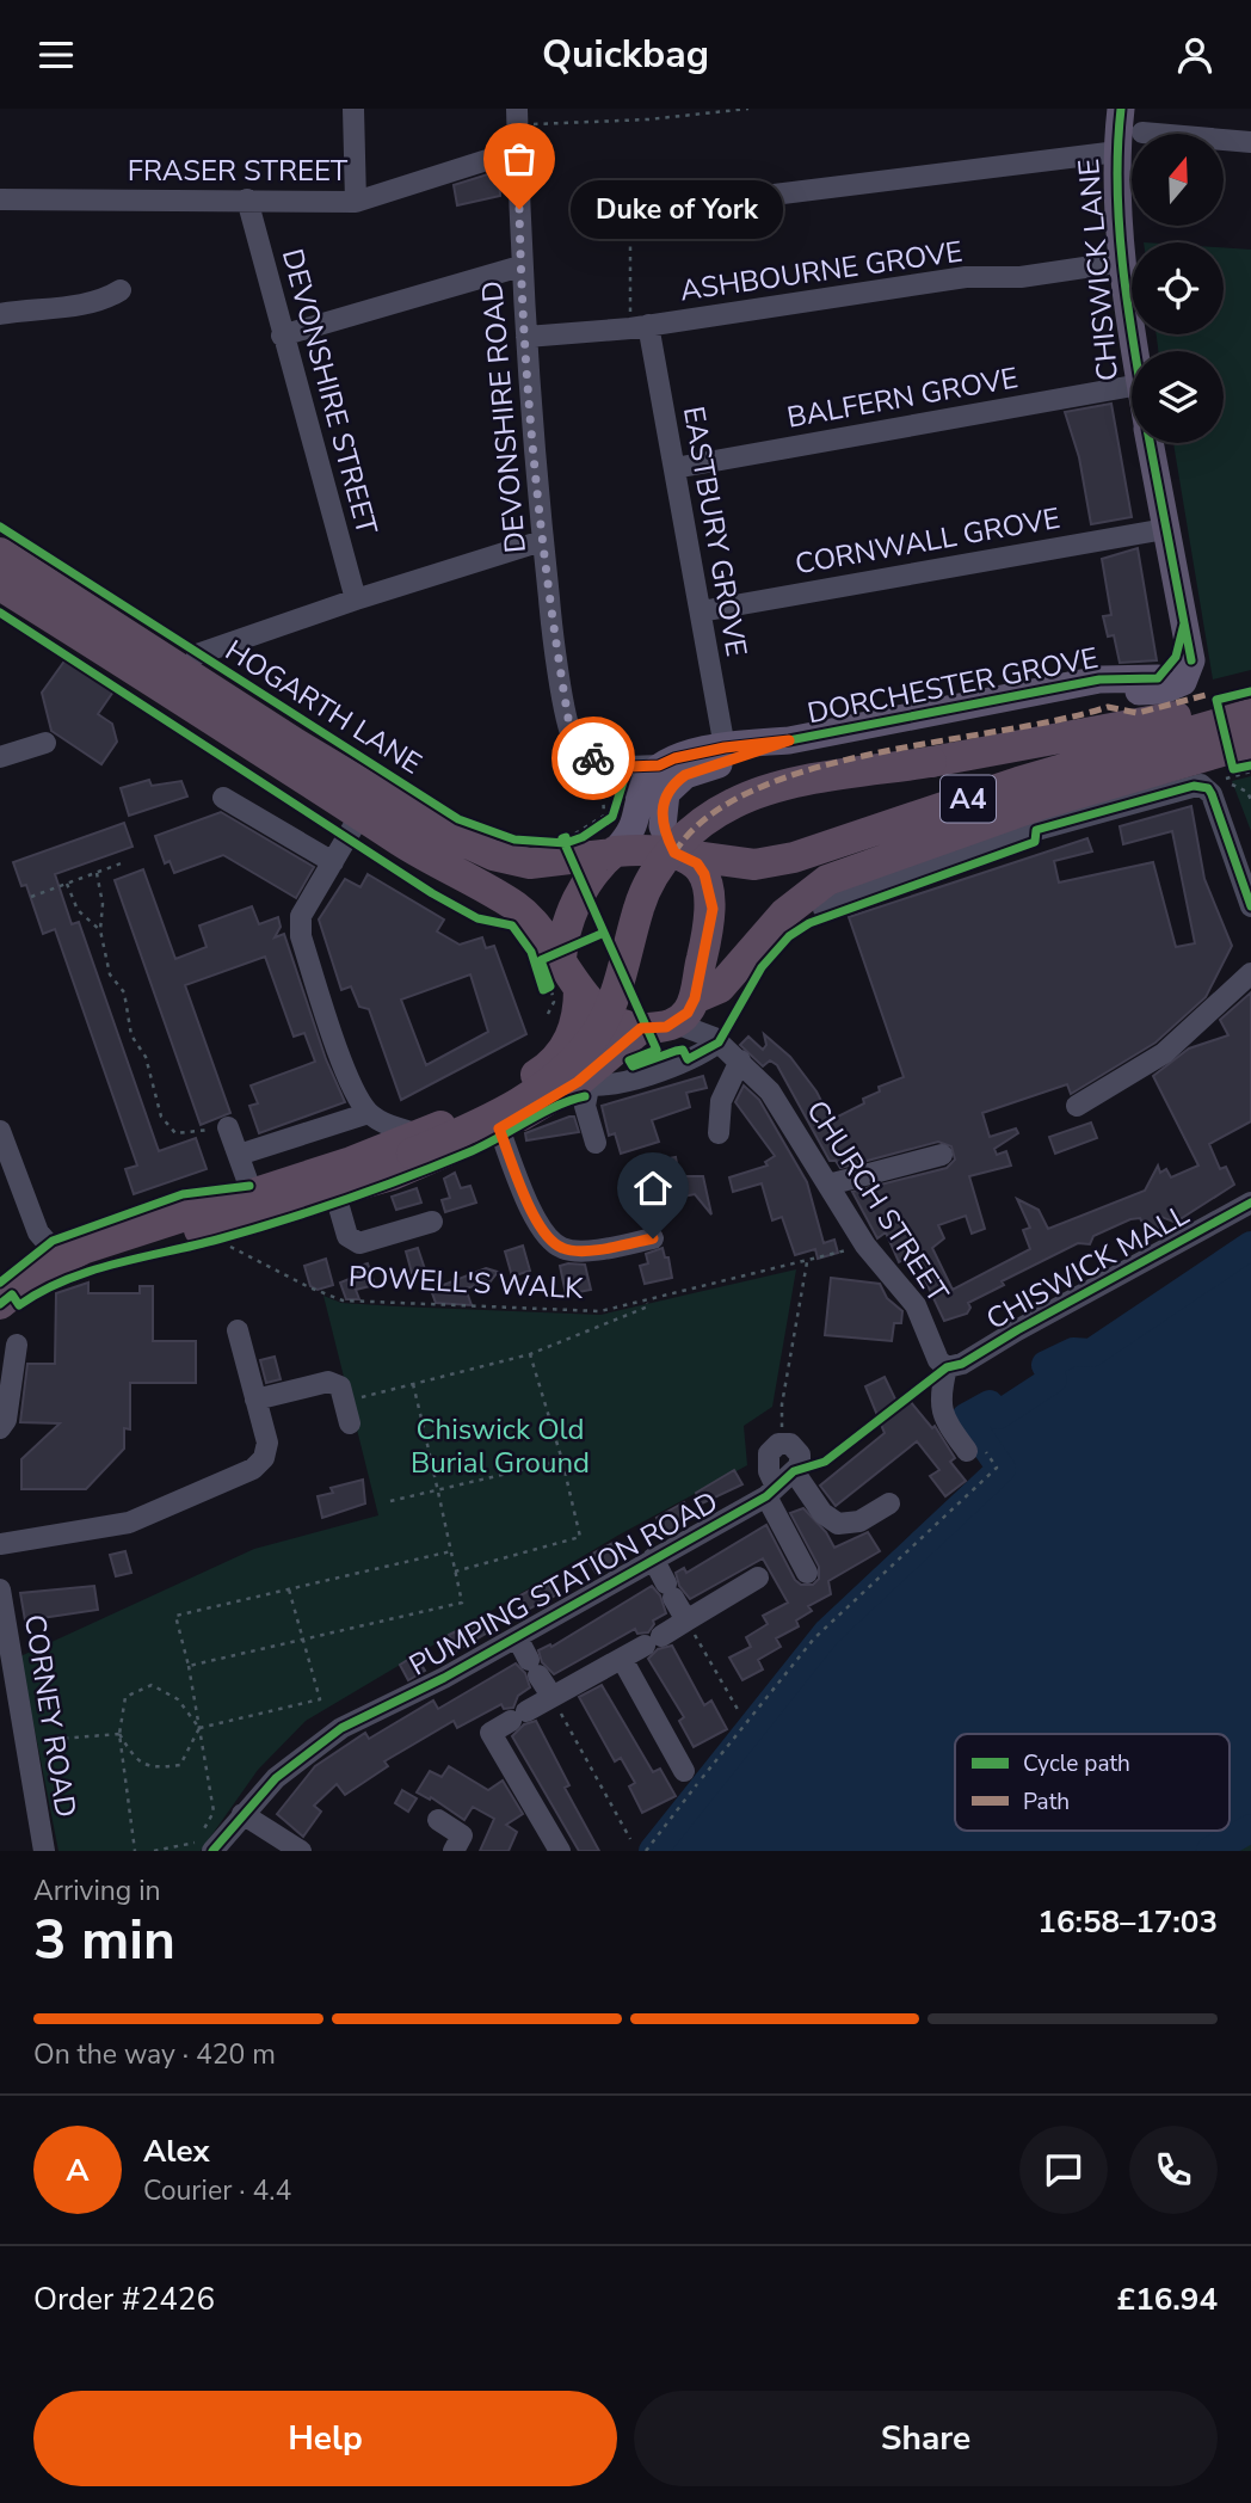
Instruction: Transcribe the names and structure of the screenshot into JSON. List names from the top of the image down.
{
  "streets": {
    "highway": ["HOGARTH LANE", "A4"],
    "main road": ["CHISWICK LANE", "DORCHESTER GROVE"],
    "street": [
      "FRASER STREET",
      "ASHBOURNE GROVE",
      "DEVONSHIRE STREET",
      "BALFERN GROVE",
      "DEVONSHIRE ROAD",
      "EASTBURY GROVE",
      "CORNWALL GROVE",
      "CHURCH STREET",
      "CHISWICK MALL",
      "PUMPING STATION ROAD",
      "CORNEY ROAD"
    ],
    "path": ["POWELL'S WALK"]
  },
  "crossings": [
    ["FRASER STREET", "DEVONSHIRE STREET"],
    ["FRASER STREET", "DEVONSHIRE ROAD"],
    ["CHISWICK LANE", "ASHBOURNE GROVE"],
    ["CHISWICK LANE", "CORNWALL GROVE"],
    ["CHISWICK LANE", "DORCHESTER GROVE"],
    ["ASHBOURNE GROVE", "DEVONSHIRE ROAD"],
    ["ASHBOURNE GROVE", "EASTBURY GROVE"],
    ["BALFERN GROVE", "EASTBURY GROVE"],
    ["EASTBURY GROVE", "CORNWALL GROVE"],
    ["EASTBURY GROVE", "DORCHESTER GROVE"],
    ["DORCHESTER GROVE", "HOGARTH LANE"],
    ["DORCHESTER GROVE", "A4"],
    ["DORCHESTER GROVE", "CHURCH STREET"],
    ["HOGARTH LANE", "A4"],
    ["HOGARTH LANE", "CHURCH STREET"],
    ["A4", "CHURCH STREET"],
    ["CHURCH STREET", "CHISWICK MALL"],
    ["CHURCH STREET", "POWELL'S WALK"]
  ],
  "parks": ["Chiswick Old Burial Ground"],
  "places": ["Duke of York"],
  "legend": ["Cycle path", "Path"],
  "north": "top",
  "page": {
    "header": "Quickbag",
    "bubble": "Duke of York",
    "heading": ["3 min", "Arriving in", "16:58–17:03"],
    "panel": [
      "Alex",
      "Courier · 4.4",
      "Order #2426",
      "£16.94"
    ],
    "bar": "On the way · 420 m",
    "round": "A",
    "buttons": ["Help", "Share"]
  }
}
